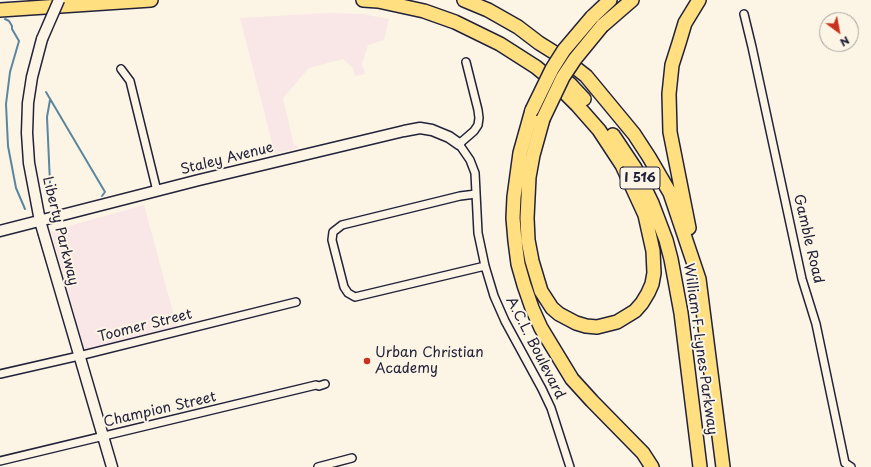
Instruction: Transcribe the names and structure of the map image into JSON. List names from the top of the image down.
{
  "streets": {
    "highway": ["I 516", "William F. Lynes Parkway"],
    "street": [
      "Staley Avenue",
      "Liberty Parkway",
      "Gamble Road",
      "Toomer Street",
      "A.C.L. Boulevard",
      "Champion Street"
    ]
  },
  "crossings": [
    ["Staley Avenue", "Liberty Parkway"],
    ["Staley Avenue", "A.C.L. Boulevard"],
    ["Liberty Parkway", "Toomer Street"],
    ["Liberty Parkway", "Champion Street"]
  ],
  "places": ["Urban Christian Academy"],
  "north": "bottom right"
}
